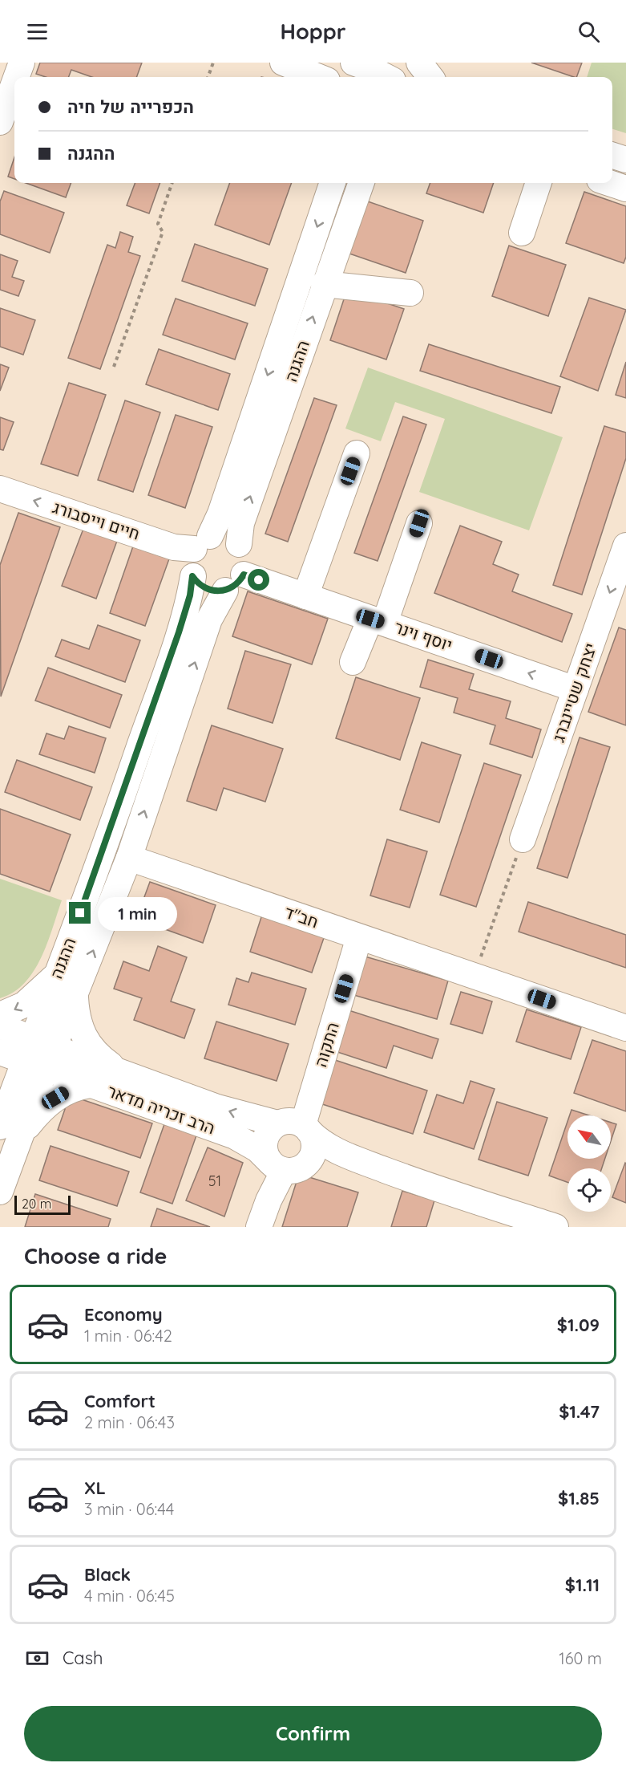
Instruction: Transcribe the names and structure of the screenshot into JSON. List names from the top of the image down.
{
  "streets": {
    "street": [
      "ההגנה",
      "חיים וייסבורג",
      "יוסף וינר",
      "יצחק שטיינברג",
      "חב\"ד",
      "התקוה",
      "הרב זכריה מדאר"
    ]
  },
  "crossings": [
    ["ההגנה", "חיים וייסבורג"],
    ["ההגנה", "יוסף וינר"],
    ["ההגנה", "חב\"ד"],
    ["ההגנה", "הרב זכריה מדאר"],
    ["חיים וייסבורג", "יוסף וינר"],
    ["יוסף וינר", "יצחק שטיינברג"],
    ["חב\"ד", "התקוה"],
    ["התקוה", "הרב זכריה מדאר"]
  ],
  "one_way": ["חיים וייסבורג", "יוסף וינר"],
  "house_numbers": ["51"],
  "scale_bar": "20 m",
  "north": "top left",
  "page": {
    "header": "Hoppr",
    "banner": ["הכפרייה של חיה", "ההגנה"],
    "bubble": "1 min",
    "scale": "20 m",
    "heading": "Choose a ride",
    "list": [
      {
        "name": "Economy",
        "note": "1 min · 06:42",
        "value": "$1.09"
      },
      {
        "name": "Comfort",
        "note": "2 min · 06:43",
        "value": "$1.47"
      },
      {
        "name": "XL",
        "note": "3 min · 06:44",
        "value": "$1.85"
      },
      {
        "name": "Black",
        "note": "4 min · 06:45",
        "value": "$1.11"
      }
    ],
    "pay": ["Cash", "160 m"],
    "buttons": "Confirm"
  }
}
